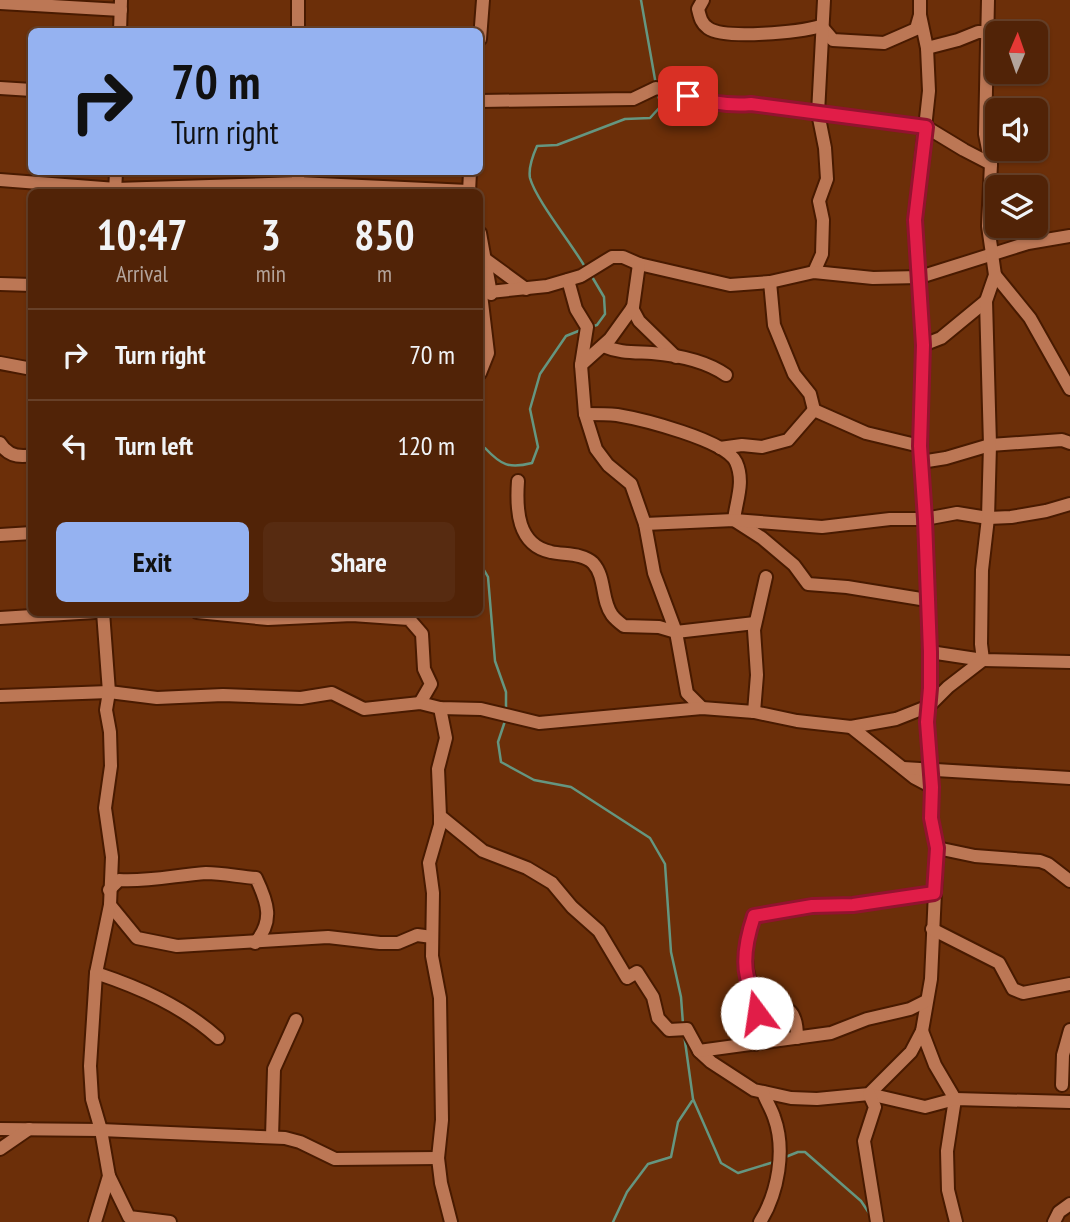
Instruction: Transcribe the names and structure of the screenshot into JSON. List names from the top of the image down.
{
  "north": "top",
  "page": {
    "turn": ["70 m", "Turn right"],
    "eta": [
      "10:47",
      "Arrival",
      "3",
      "min",
      "850",
      "m"
    ],
    "list": [
      {
        "name": "Turn right",
        "value": "70 m"
      },
      {
        "name": "Turn left",
        "value": "120 m"
      }
    ],
    "buttons": ["Exit", "Share"]
  }
}
